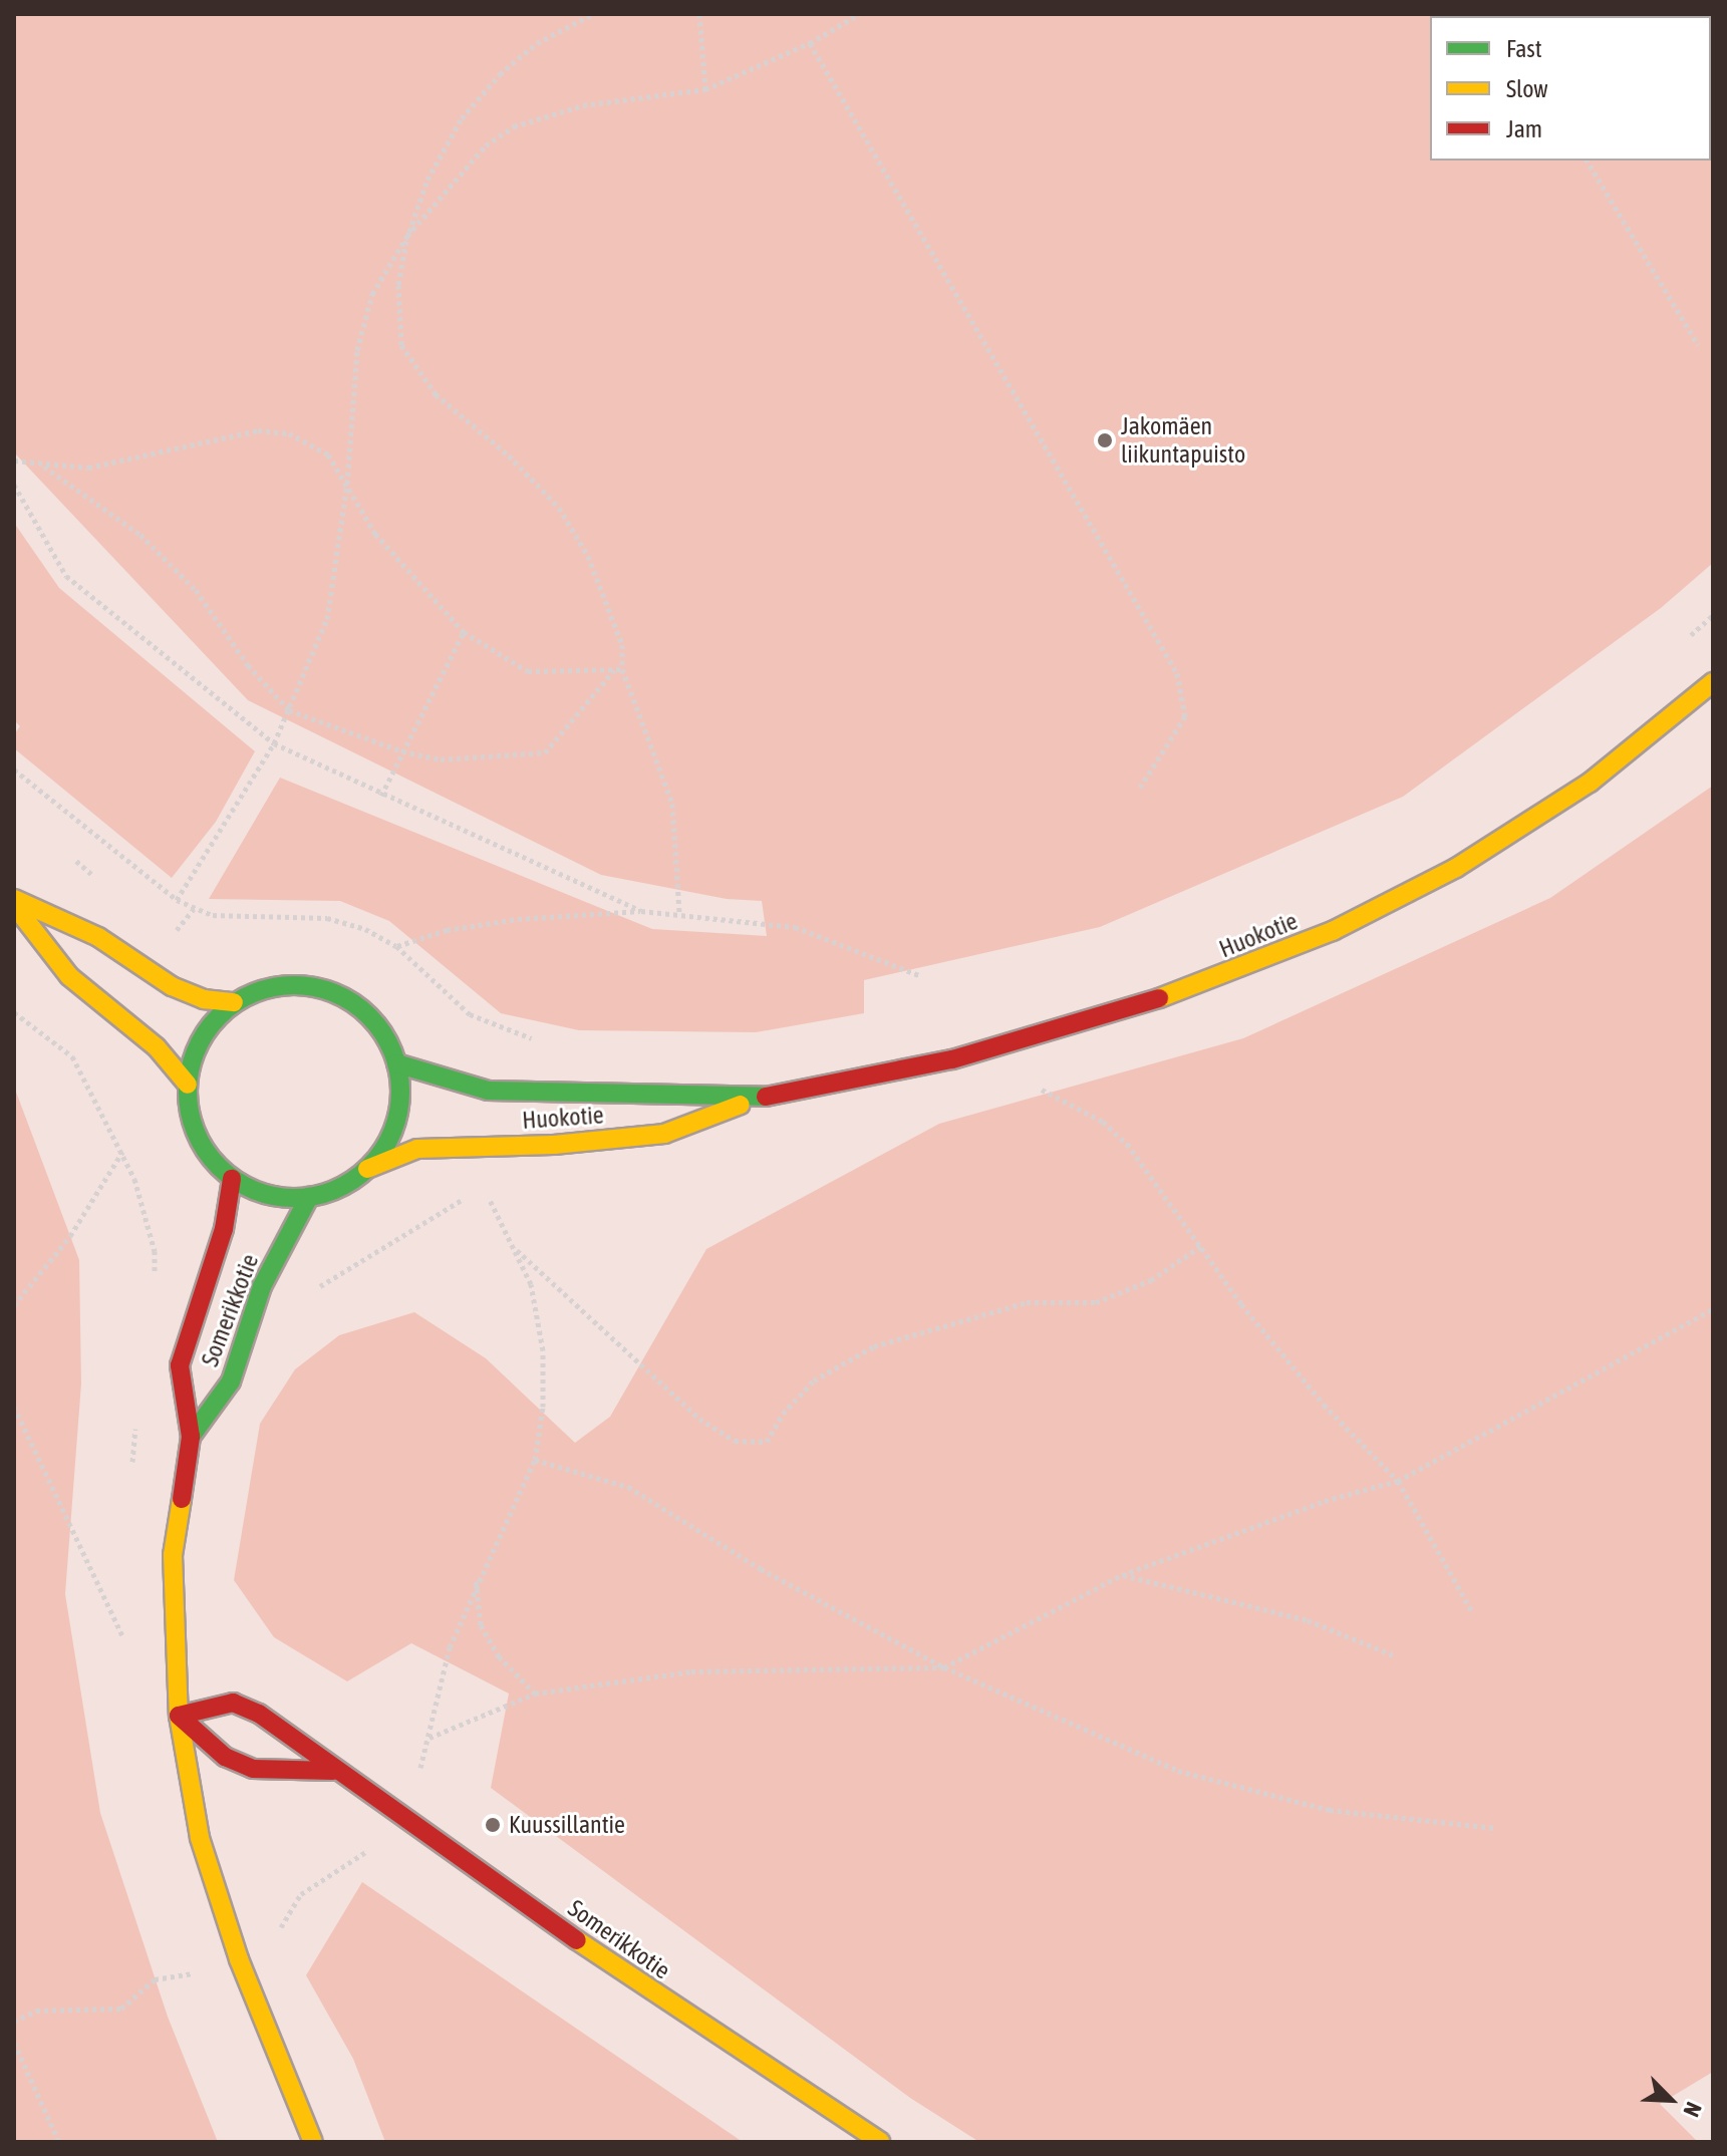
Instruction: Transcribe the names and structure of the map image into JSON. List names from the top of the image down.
{
  "streets": {
    "main road": ["Huokotie", "Somerikkotie"]
  },
  "crossings": [
    ["Huokotie", "Somerikkotie"]
  ],
  "places": ["Jakomäen liikuntapuisto", "Kuussillantie"],
  "legend": ["Fast", "Slow", "Jam"],
  "north": "bottom right"
}
